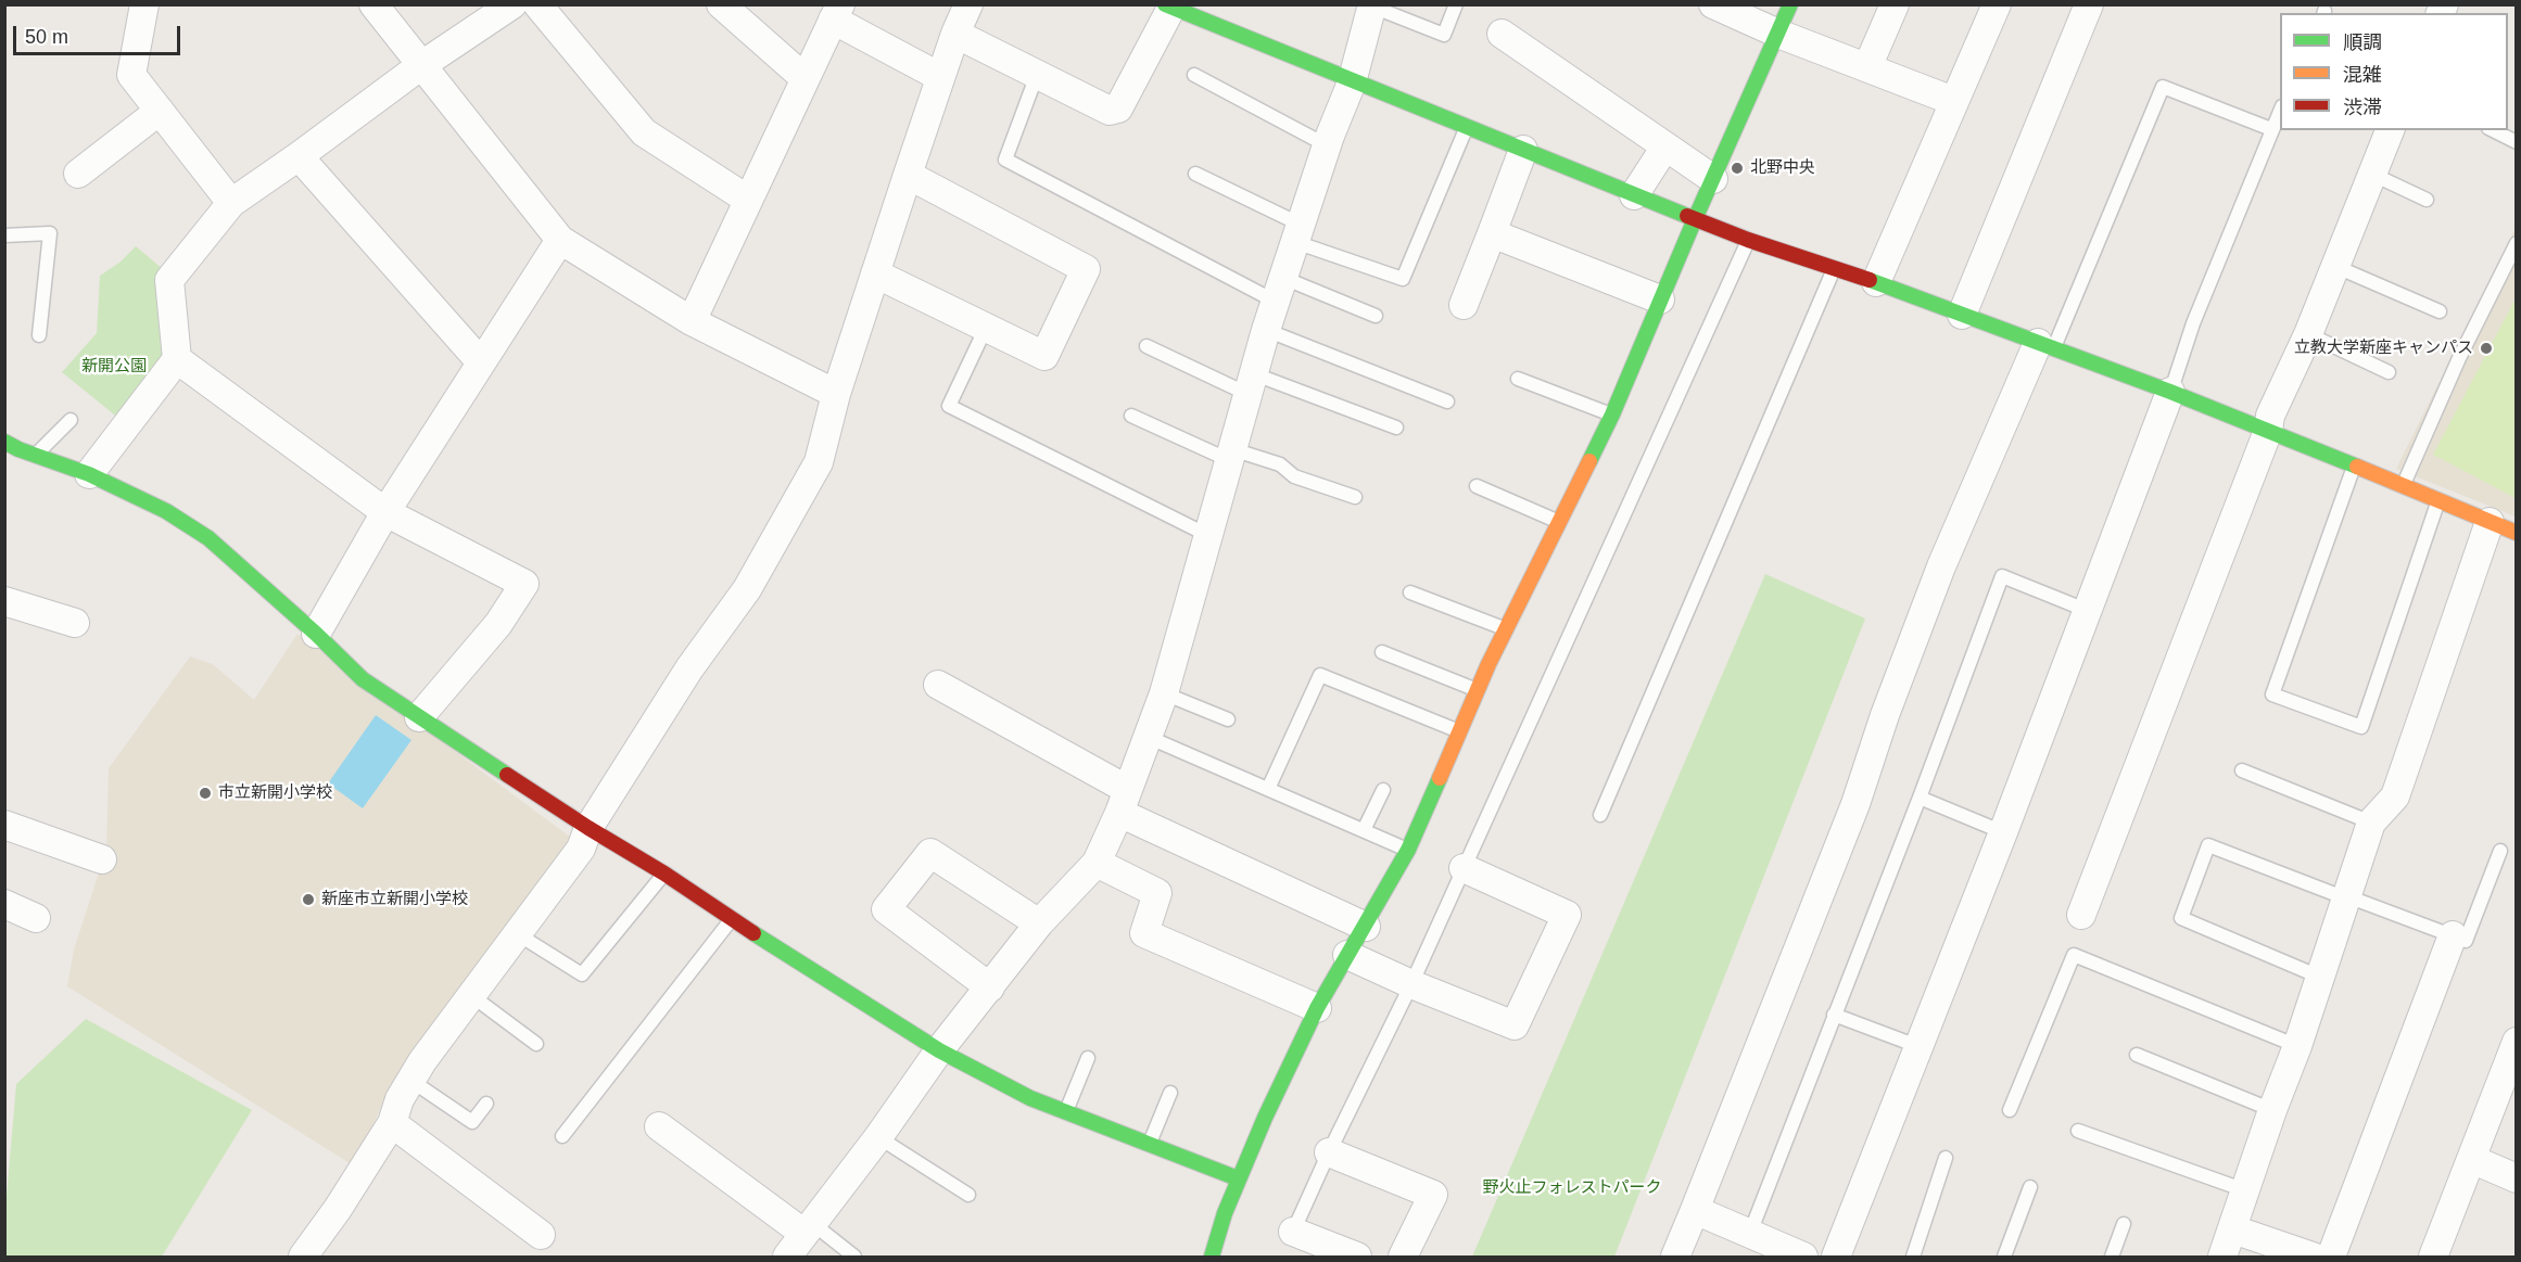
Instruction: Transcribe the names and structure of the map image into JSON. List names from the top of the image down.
{
  "parks": ["新開公園", "野火止フォレストパーク"],
  "places": [
    "北野中央",
    "立教大学新座キャンパス",
    "市立新開小学校",
    "新座市立新開小学校"
  ],
  "legend": ["順調", "混雑", "渋滞"],
  "scale_bar": "50 m"
}
